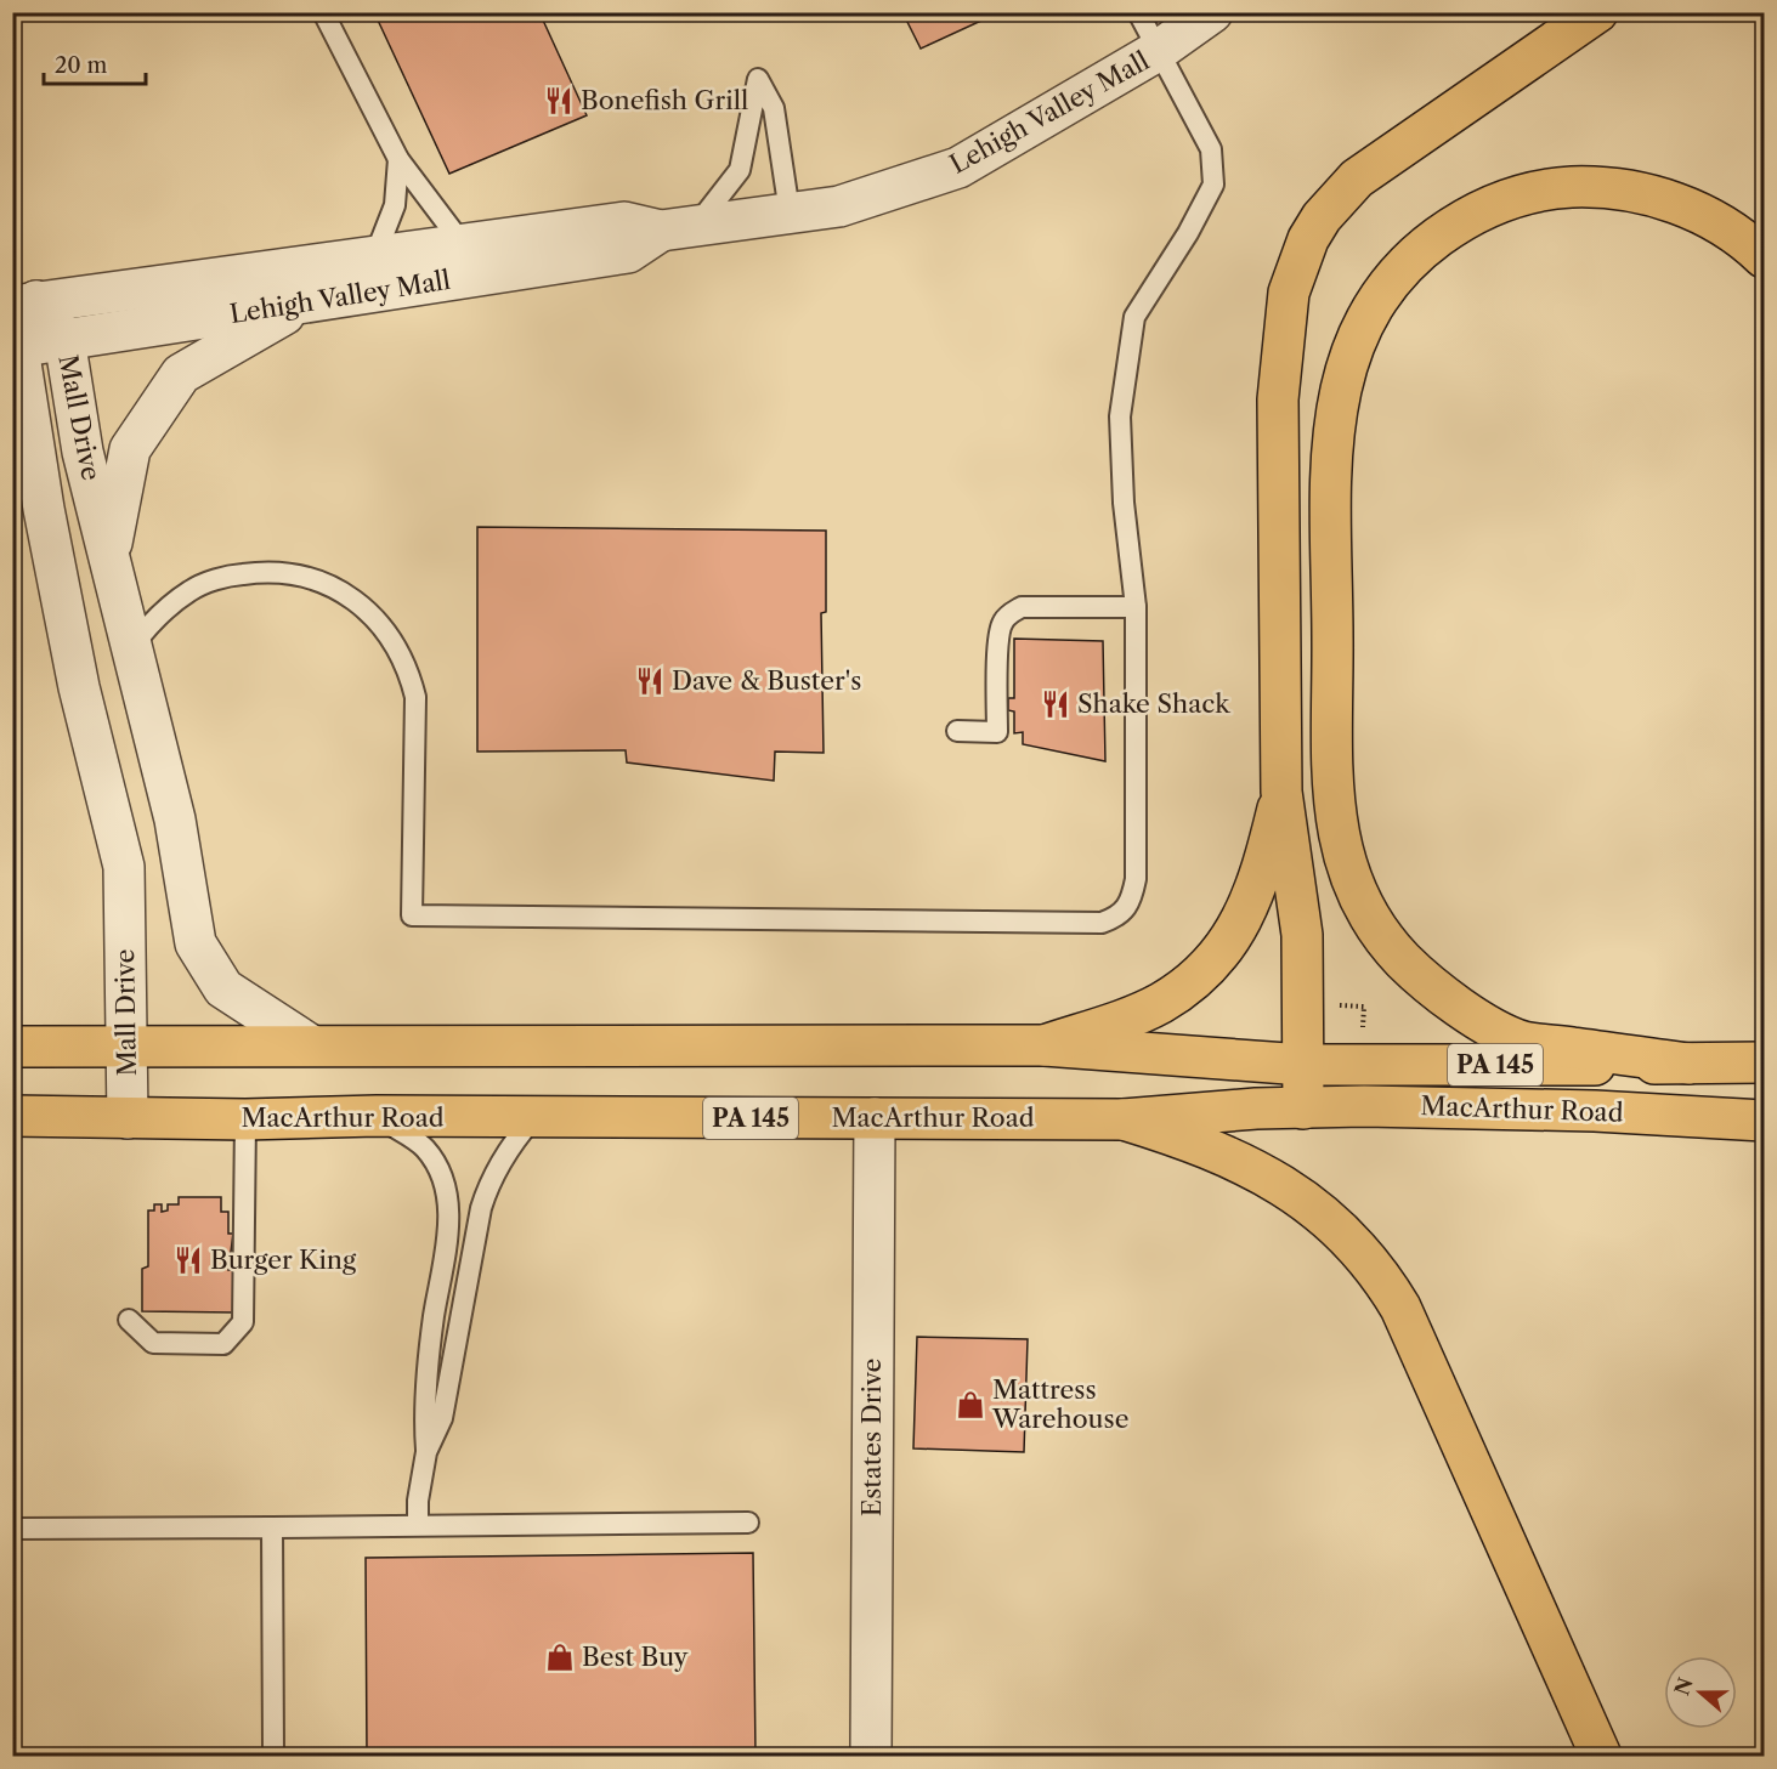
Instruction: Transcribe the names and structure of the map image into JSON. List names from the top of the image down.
{
  "streets": {
    "highway": ["PA 145", "MacArthur Road"],
    "street": ["Lehigh Valley Mall", "Mall Drive", "Estates Drive"]
  },
  "crossings": [
    ["Lehigh Valley Mall", "Mall Drive"],
    ["Mall Drive", "MacArthur Road"],
    ["MacArthur Road", "Estates Drive"]
  ],
  "places": {
    "restaurant": [
      "Bonefish Grill",
      "Dave & Buster's",
      "Shake Shack",
      "Burger King"
    ],
    "shop": ["Mattress Warehouse", "Best Buy"]
  },
  "scale_bar": "20 m",
  "north": "left"
}
